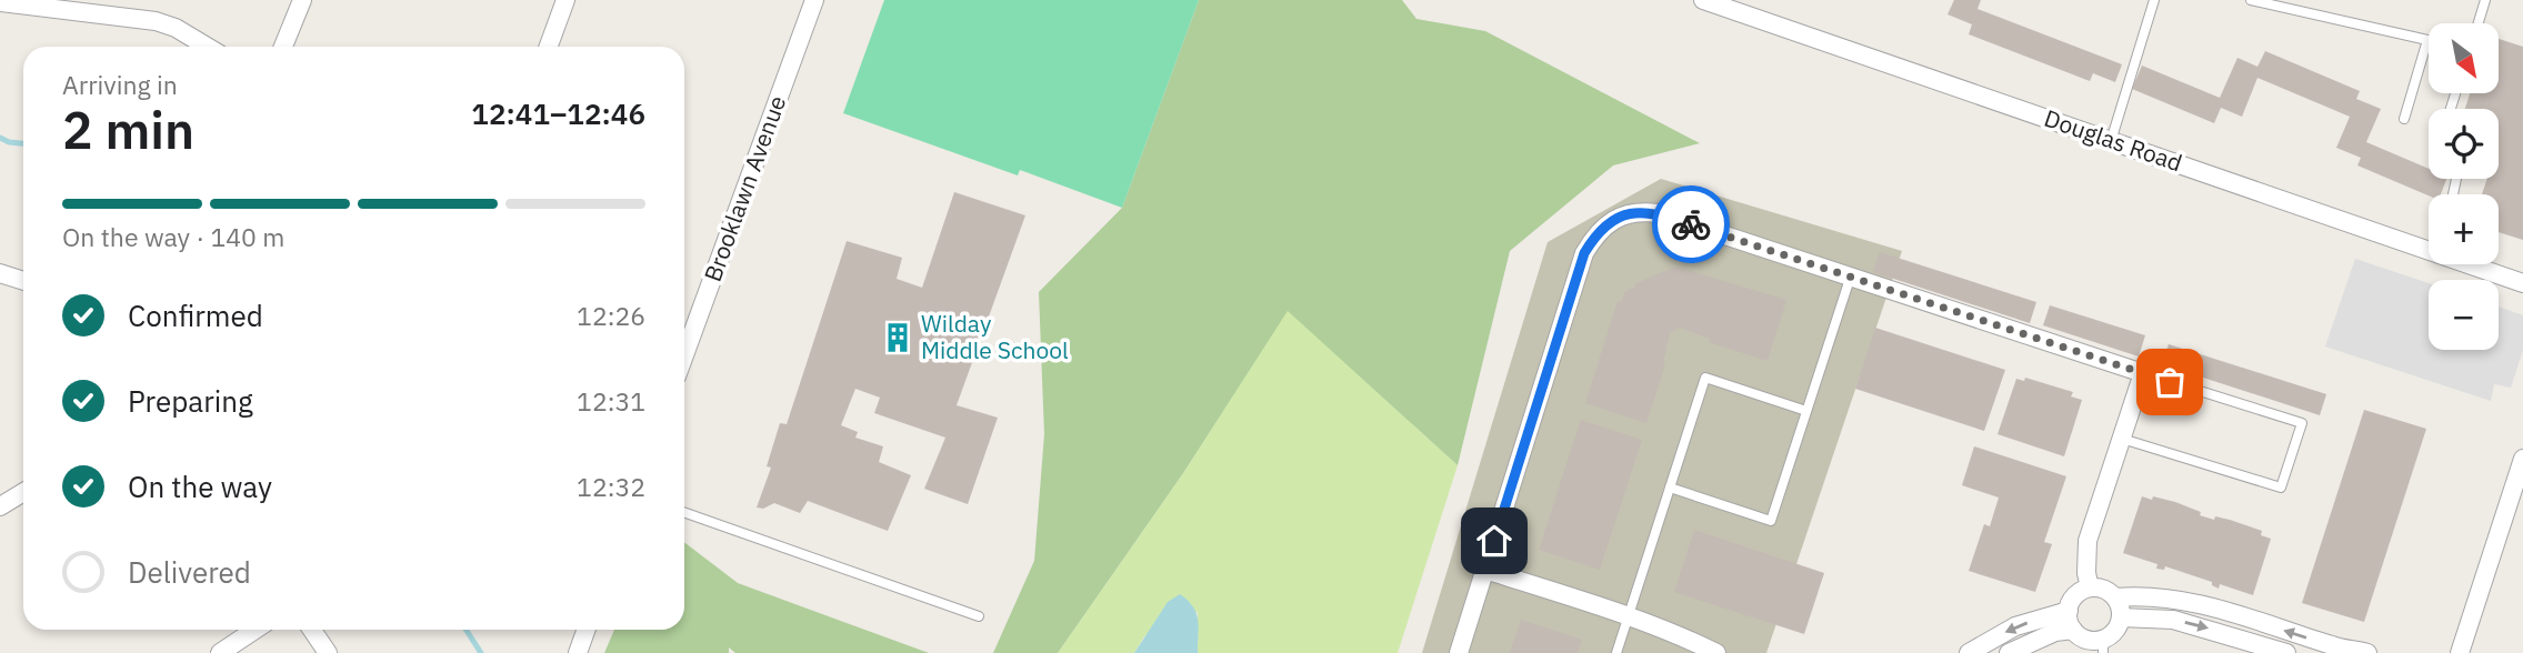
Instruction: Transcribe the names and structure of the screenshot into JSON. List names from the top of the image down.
{
  "streets": {
    "street": ["Douglas Road", "Brooklawn Avenue"]
  },
  "places": {
    "building": ["Wilday Middle School"]
  },
  "north": "bottom right",
  "page": {
    "map_buttons": ["+", "−"],
    "heading": ["2 min", "Arriving in", "12:41–12:46"],
    "bar": "On the way · 140 m",
    "list": [
      ["Confirmed", "12:26"],
      ["Preparing", "12:31"],
      ["On the way", "12:32"],
      "Delivered"
    ]
  }
}
